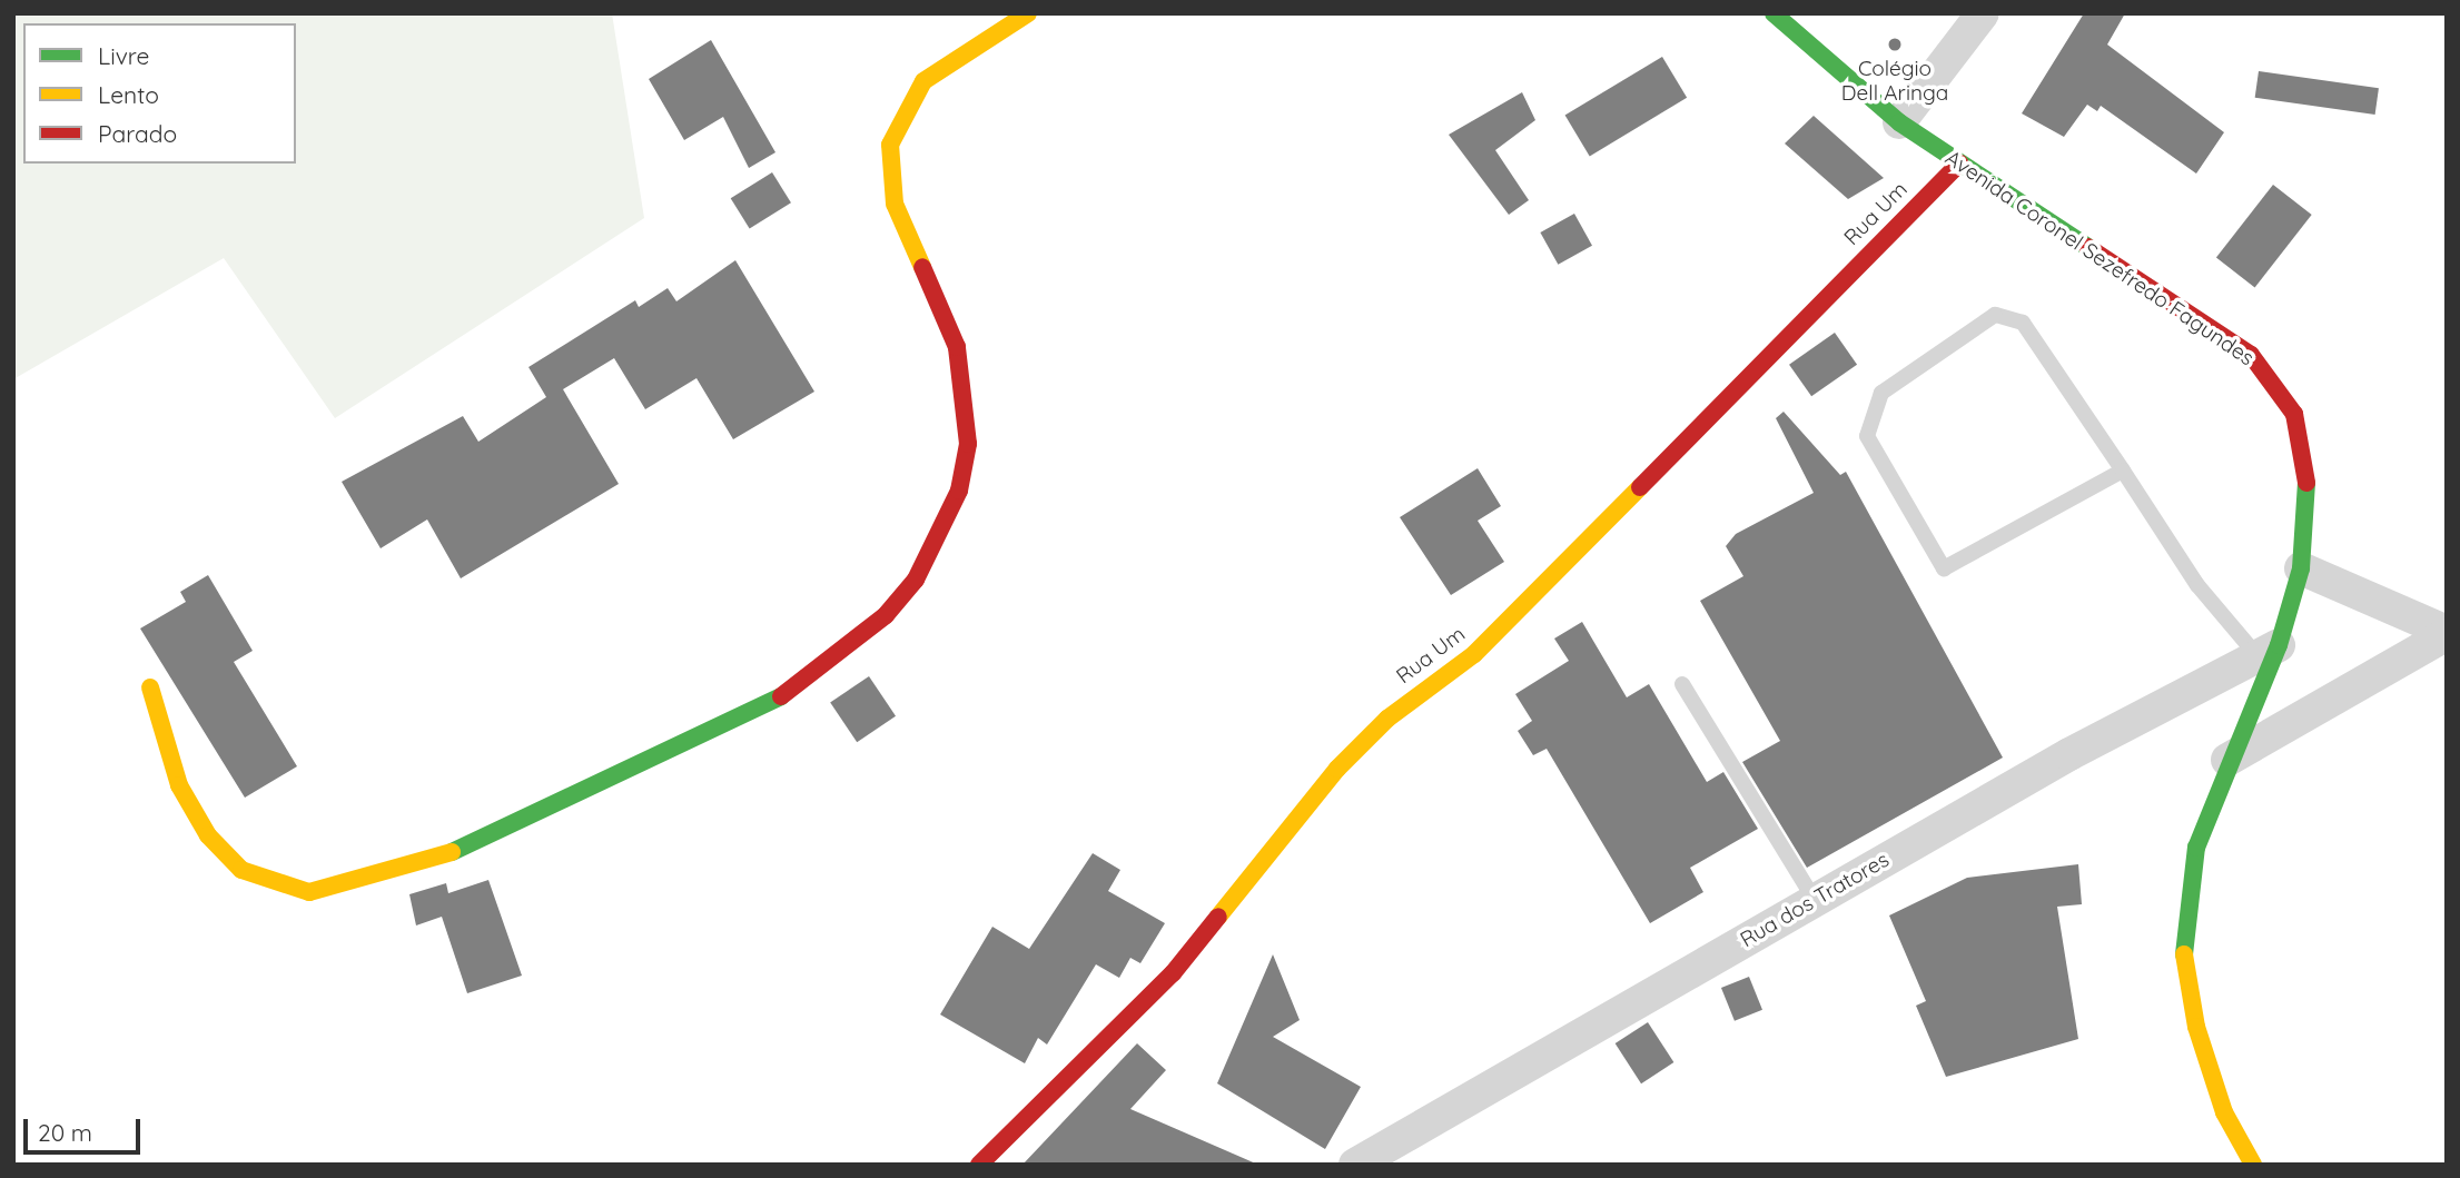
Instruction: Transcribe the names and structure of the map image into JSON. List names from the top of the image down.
{
  "streets": {
    "street": ["Rua Um", "Avenida Coronel Sezefredo Fagundes", "Rua dos Tratores"]
  },
  "crossings": [
    ["Rua Um", "Avenida Coronel Sezefredo Fagundes"],
    ["Avenida Coronel Sezefredo Fagundes", "Rua dos Tratores"]
  ],
  "places": ["Colégio Dell Aringa"],
  "legend": ["Livre", "Lento", "Parado"],
  "scale_bar": "20 m"
}
